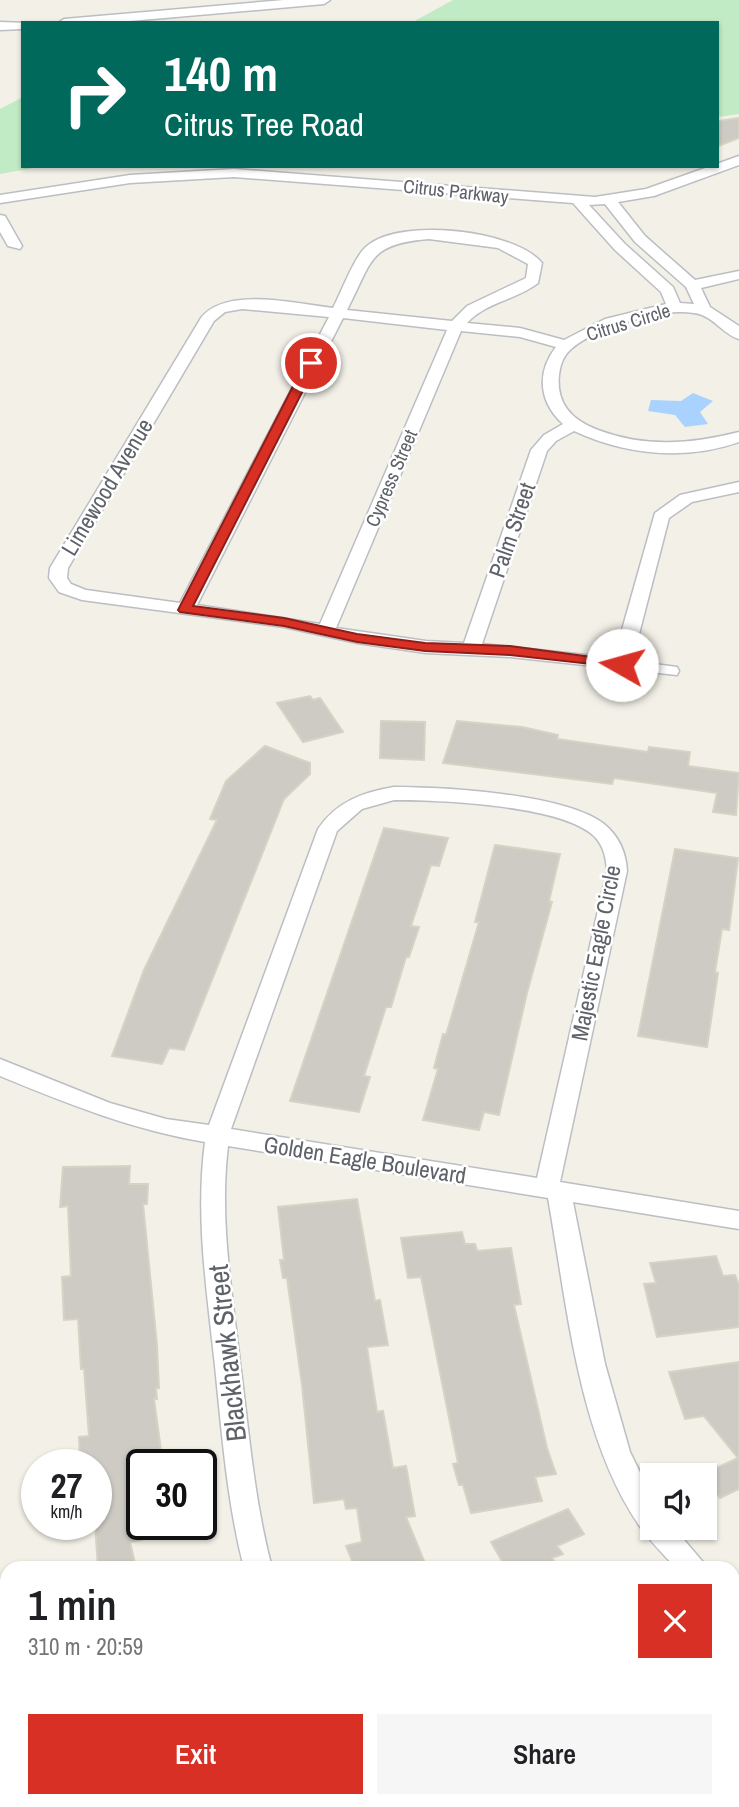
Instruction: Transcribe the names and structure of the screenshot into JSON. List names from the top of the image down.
{
  "streets": {
    "street": [
      "Citrus Parkway",
      "Citrus Circle",
      "Cypress Street",
      "Limewood Avenue",
      "Palm Street",
      "Majestic Eagle Circle",
      "Golden Eagle Boulevard",
      "Blackhawk Street"
    ]
  },
  "crossings": [
    ["Citrus Circle", "Limewood Avenue"],
    ["Citrus Circle", "Palm Street"],
    ["Cypress Street", "Limewood Avenue"],
    ["Limewood Avenue", "Palm Street"],
    ["Majestic Eagle Circle", "Golden Eagle Boulevard"],
    ["Majestic Eagle Circle", "Blackhawk Street"],
    ["Golden Eagle Boulevard", "Blackhawk Street"]
  ],
  "page": {
    "turn": ["140 m", "Citrus Tree Road"],
    "speed": "27 km/h",
    "limit": "30",
    "heading": ["1 min", "310 m · 20:59"],
    "buttons": ["Exit", "Share"]
  }
}
